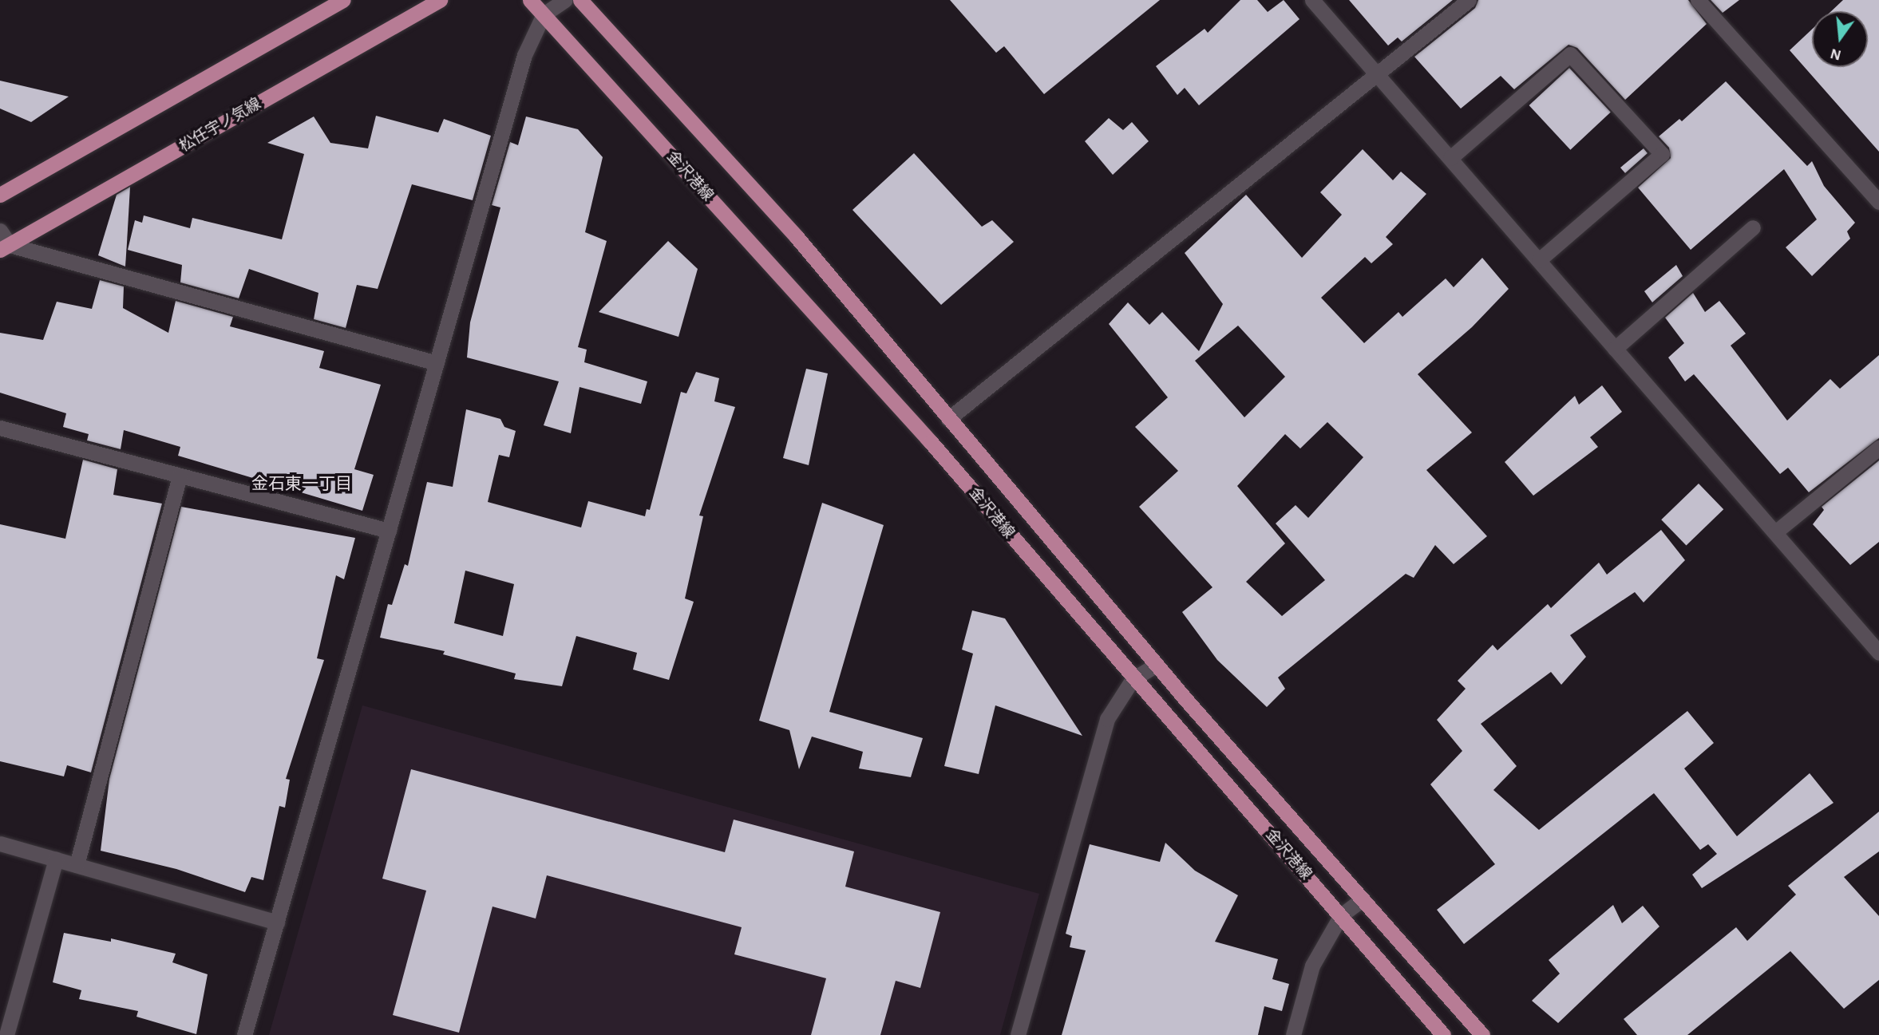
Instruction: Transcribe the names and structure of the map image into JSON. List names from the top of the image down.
{
  "streets": {
    "main road": ["松任宇ノ気線", "金沢港線"]
  },
  "districts": ["金石東一丁目"],
  "north": "bottom"
}
